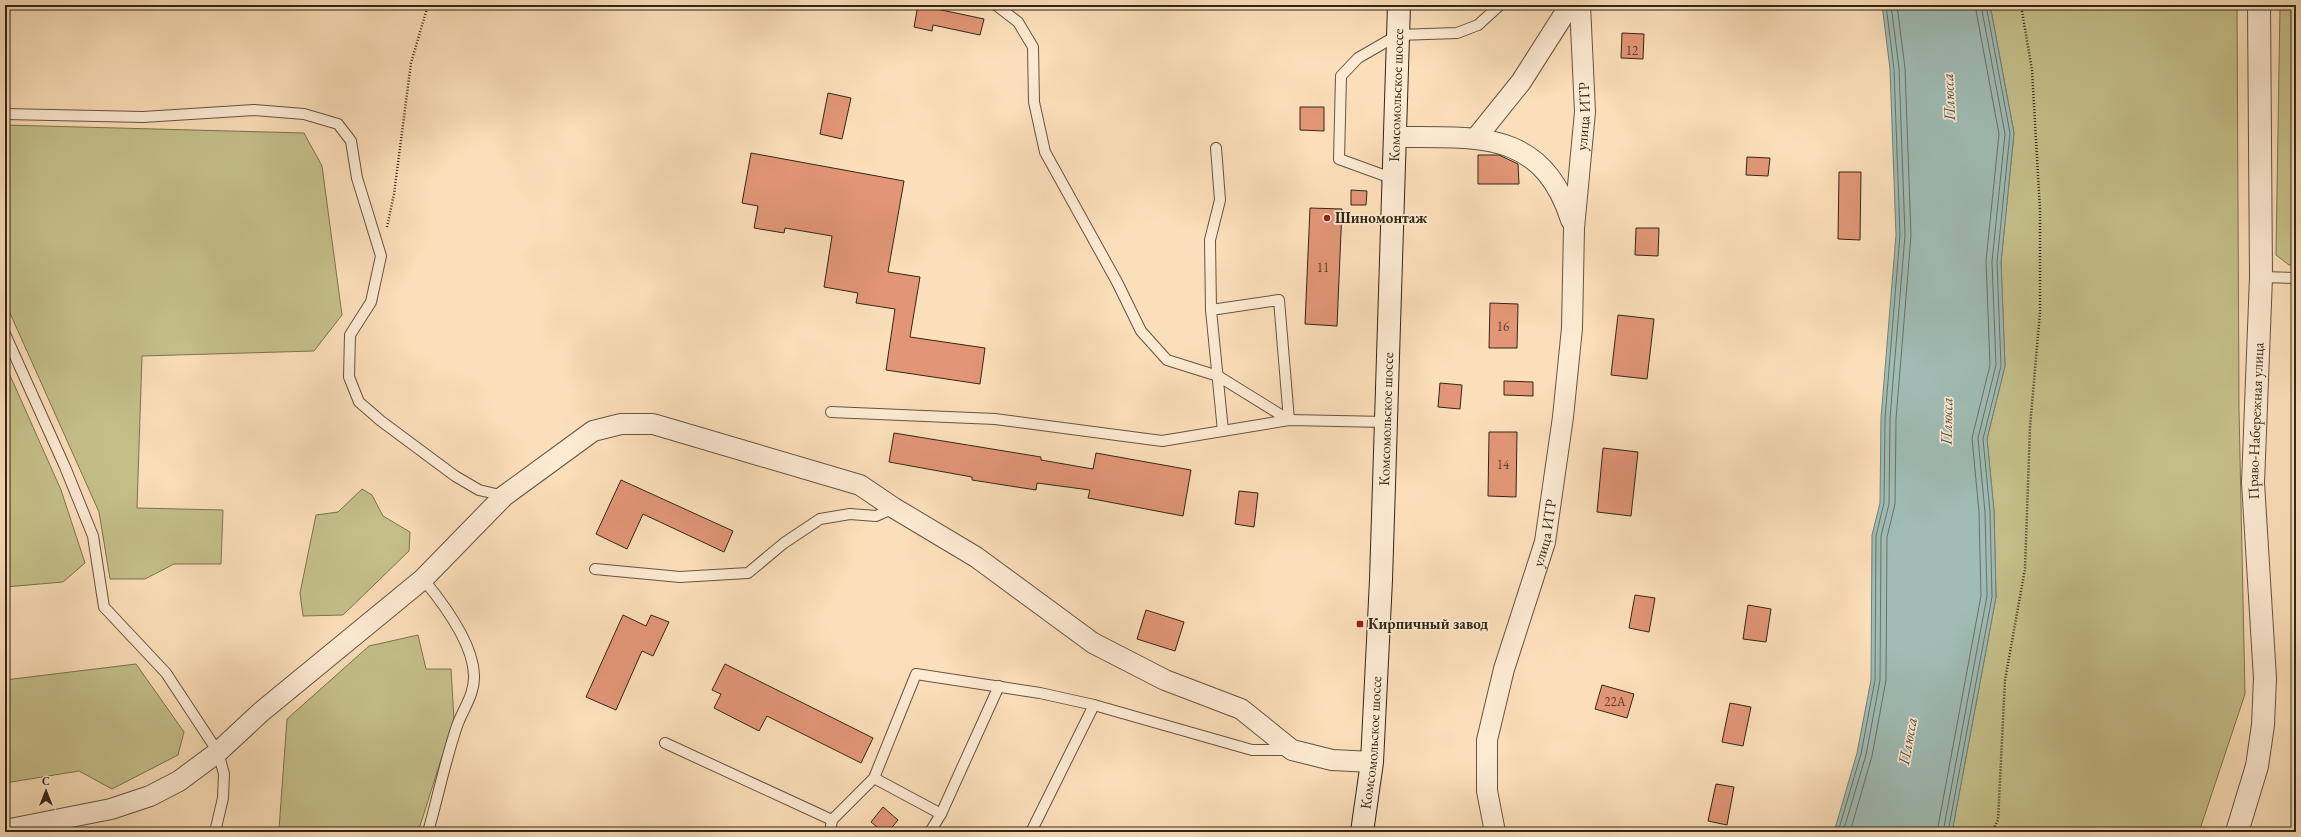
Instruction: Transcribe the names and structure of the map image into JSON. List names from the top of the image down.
{
  "streets": {
    "main road": ["Комсомольское шоссе", "Право-Набережная улица"],
    "street": ["улица ИТР"]
  },
  "crossings": [
    ["Комсомольское шоссе", "улица ИТР"]
  ],
  "water": ["Плюсса"],
  "places": {
    "other": ["Шиномонтаж"],
    "transit": ["Кирпичный завод"]
  },
  "house_numbers": [
    "12",
    "11",
    "16",
    "14",
    "22А"
  ],
  "north": "top"
}
